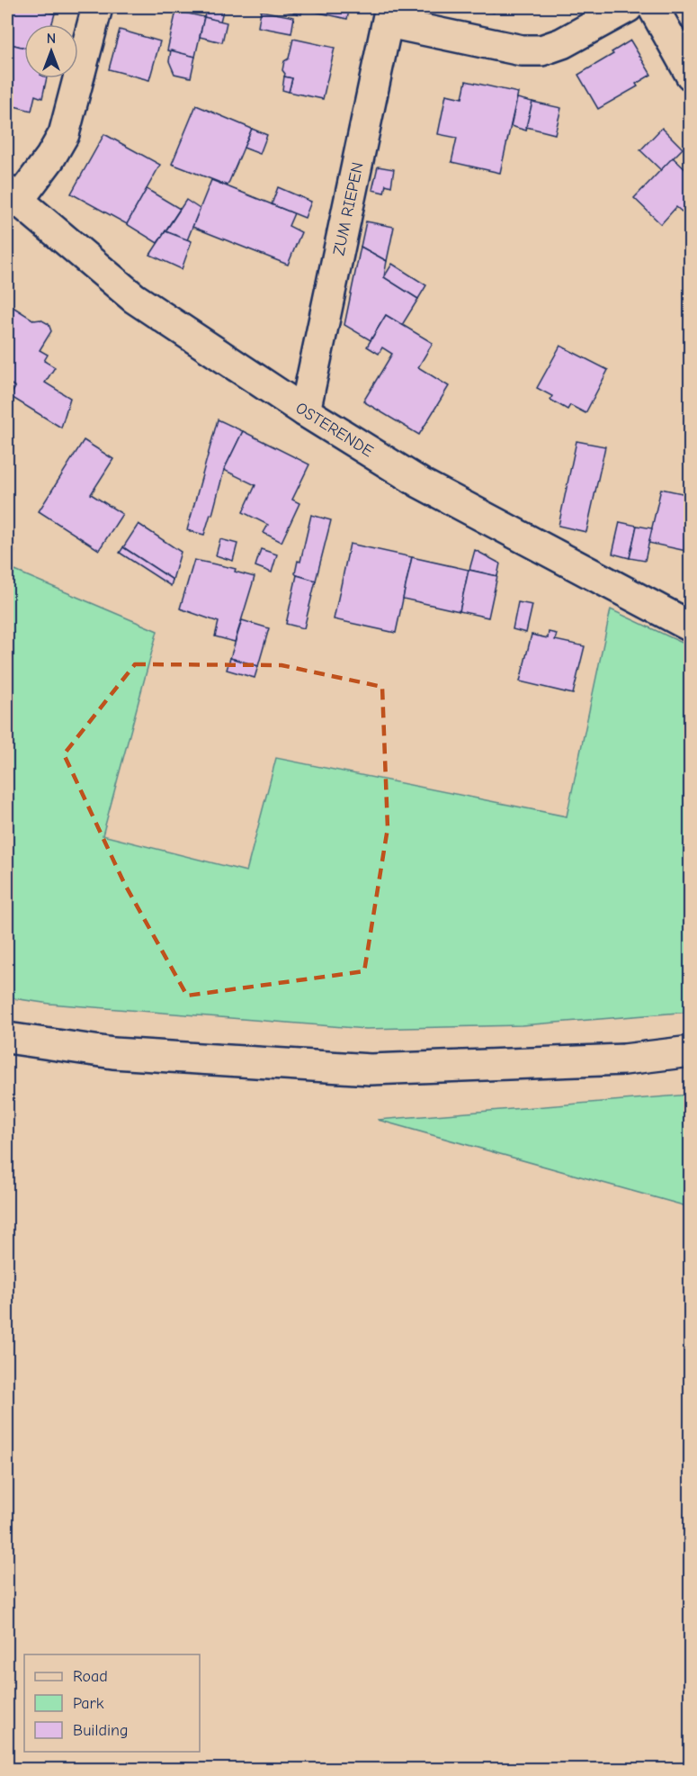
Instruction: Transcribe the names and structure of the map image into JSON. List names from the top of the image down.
{
  "streets": {
    "street": ["ZUM RIEPEN", "OSTERENDE"]
  },
  "crossings": [
    ["ZUM RIEPEN", "OSTERENDE"]
  ],
  "legend": ["Road", "Park", "Building"],
  "north": "top"
}
